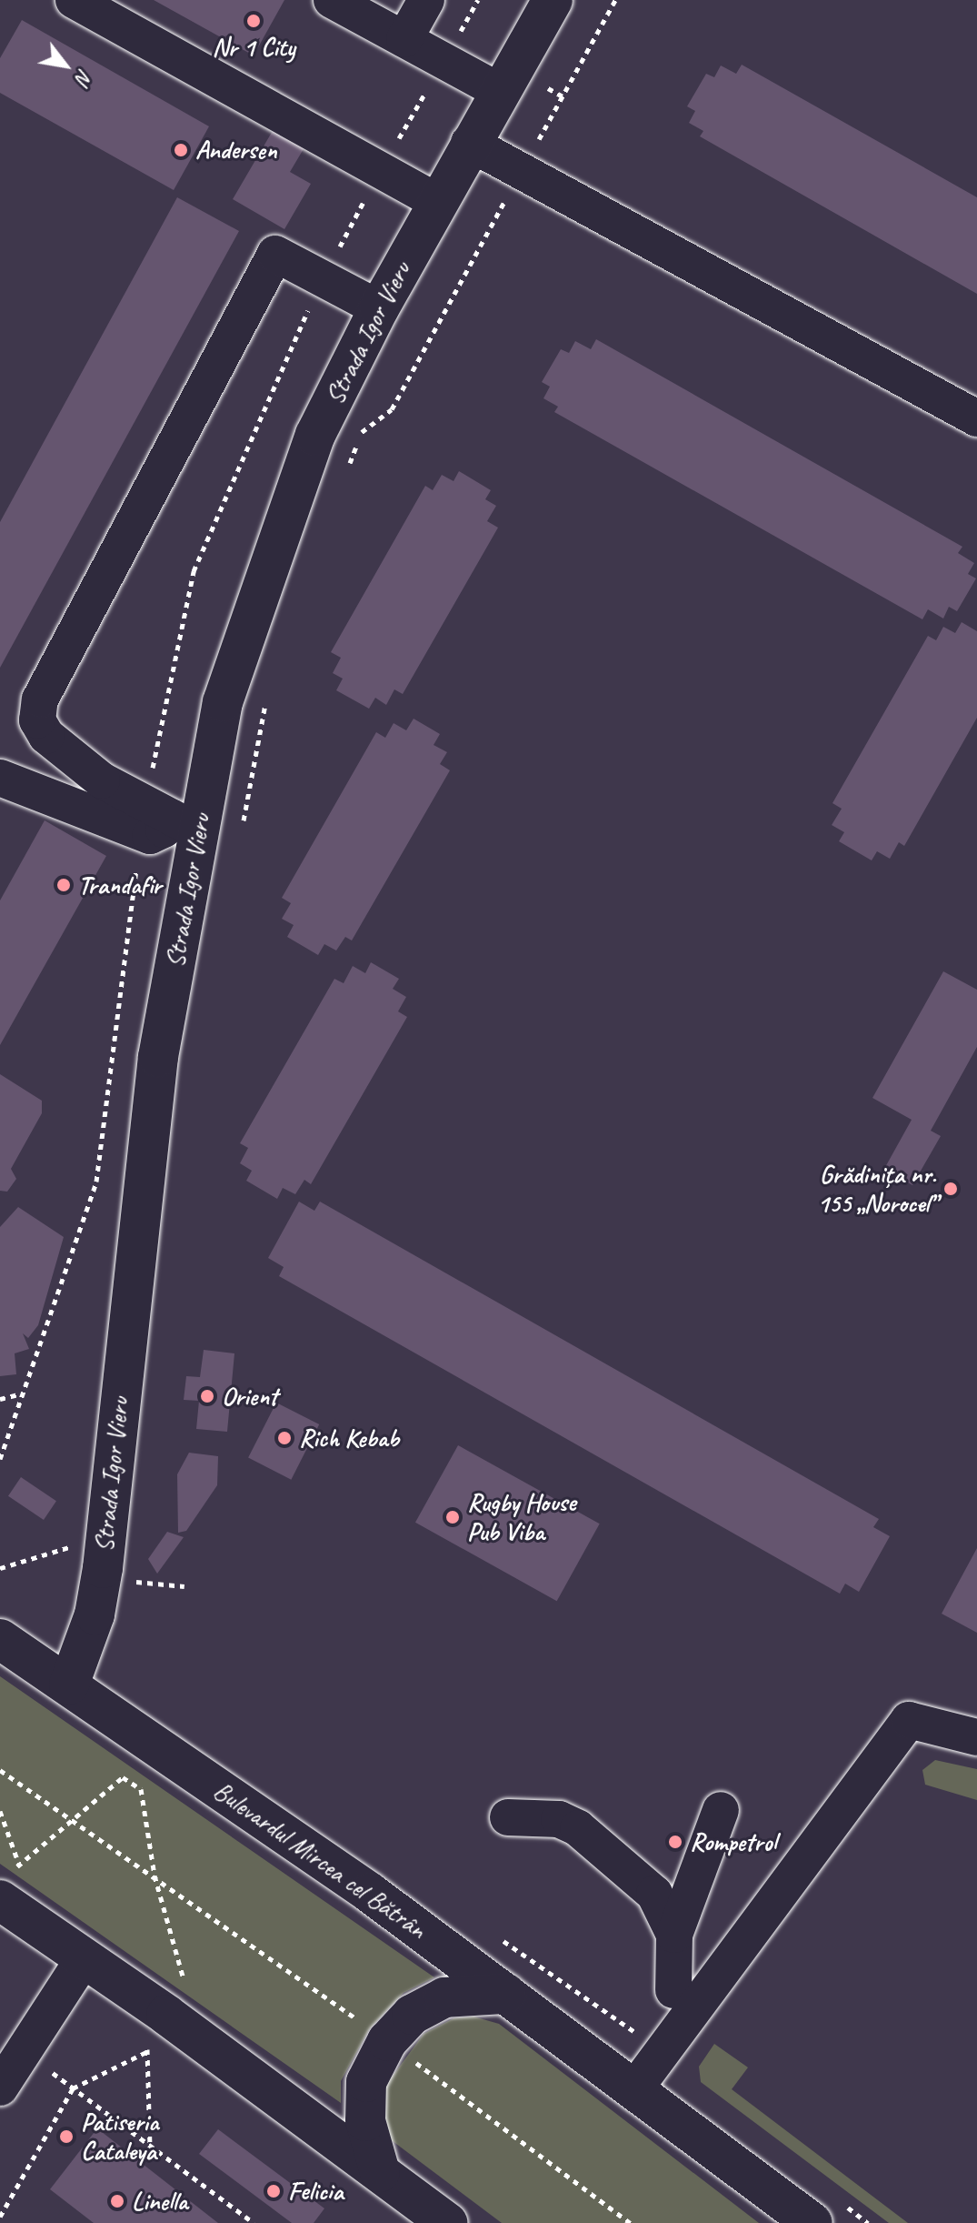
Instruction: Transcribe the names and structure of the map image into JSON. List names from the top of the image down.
{
  "streets": {
    "main road": ["Strada Igor Vieru", "Bulevardul Mircea cel Bătrân"]
  },
  "crossings": [
    ["Strada Igor Vieru", "Bulevardul Mircea cel Bătrân"]
  ],
  "places": [
    "Nr 1 City",
    "Andersen",
    "Trandafir",
    "Grădinița nr. 155 „Norocel”",
    "Orient",
    "Rich Kebab",
    "Rugby House Pub Viba",
    "Rompetrol",
    "Patiseria Cataleya",
    "Felicia",
    "Linella"
  ],
  "north": "bottom right"
}
